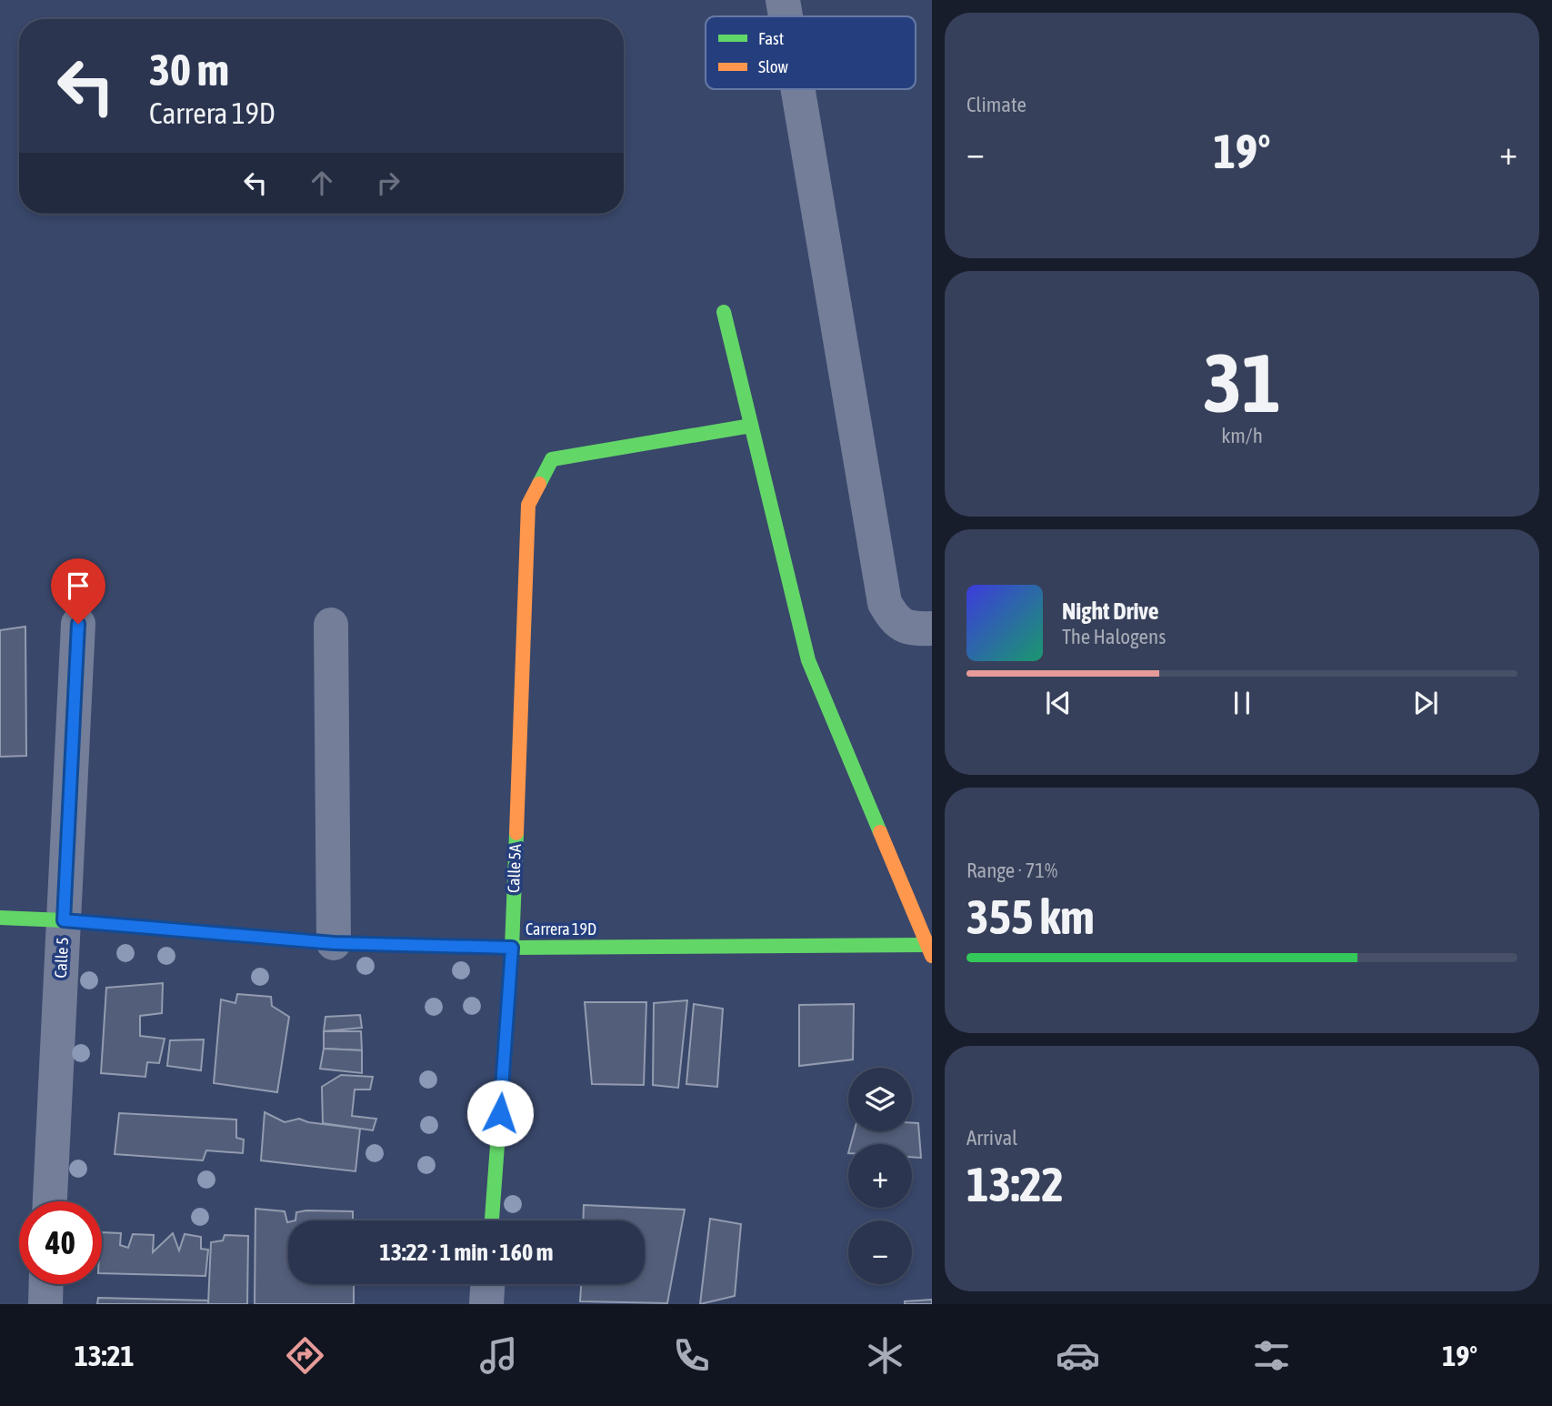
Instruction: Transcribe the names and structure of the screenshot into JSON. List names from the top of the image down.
{
  "streets": {
    "street": ["Calle 5A", "Carrera 19D", "Calle 5"]
  },
  "crossings": [
    ["Calle 5A", "Carrera 19D"],
    ["Carrera 19D", "Calle 5"]
  ],
  "legend": ["Fast", "Slow"],
  "page": {
    "tile": [
      "Climate",
      ["31", "km/h"],
      ["Range · 71%", "355 km"],
      ["Arrival", "13:22"]
    ],
    "turn": ["30 m", "Carrera 19D"],
    "heat": ["−", "19°", "+"],
    "song": ["Night Drive", "The Halogens"],
    "map_buttons": ["+", "−"],
    "limit": "40",
    "trip": "13:22 · 1 min · 160 m",
    "tabs": ["13:21", "19°"]
  }
}
